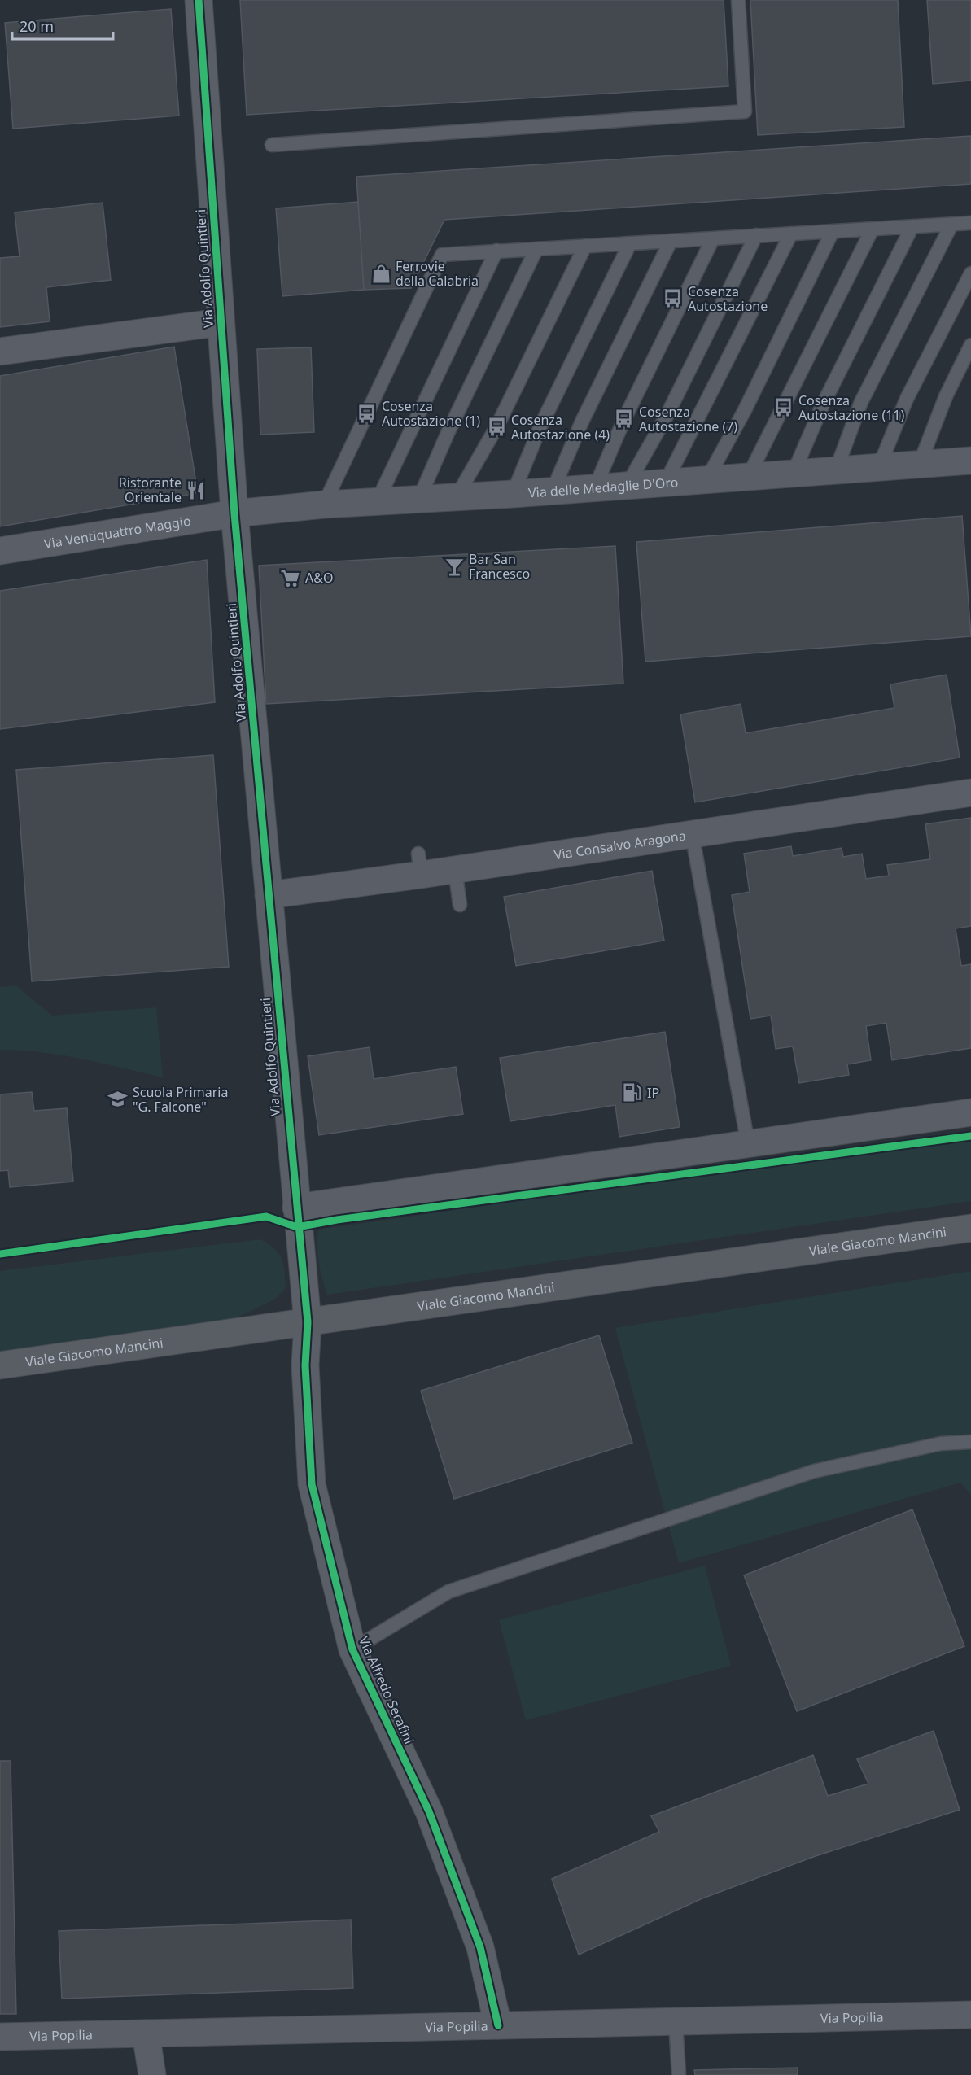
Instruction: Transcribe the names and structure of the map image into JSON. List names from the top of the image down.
{
  "streets": {
    "street": [
      "Via Adolfo Quintieri",
      "Via delle Medaglie D'Oro",
      "Via Ventiquattro Maggio",
      "Via Consalvo Aragona",
      "Viale Giacomo Mancini",
      "Via Alfredo Serafini",
      "Via Popilia"
    ]
  },
  "crossings": [
    ["Via Adolfo Quintieri", "Via delle Medaglie D'Oro"],
    ["Via Adolfo Quintieri", "Via Ventiquattro Maggio"],
    ["Via Adolfo Quintieri", "Via Consalvo Aragona"],
    ["Via Adolfo Quintieri", "Viale Giacomo Mancini"],
    ["Via Adolfo Quintieri", "Via Alfredo Serafini"],
    ["Via delle Medaglie D'Oro", "Via Ventiquattro Maggio"],
    ["Viale Giacomo Mancini", "Via Alfredo Serafini"],
    ["Via Alfredo Serafini", "Via Popilia"]
  ],
  "places": {
    "shop": ["Ferrovie della Calabria"],
    "bus stop": [
      "Cosenza Autostazione",
      "Cosenza Autostazione (11)",
      "Cosenza Autostazione (1)",
      "Cosenza Autostazione (7)",
      "Cosenza Autostazione (4)"
    ],
    "restaurant": ["Ristorante Orientale"],
    "bar": ["Bar San Francesco"],
    "supermarket": ["A&O"],
    "fuel station": ["IP"],
    "school or university": ["Scuola Primaria \"G. Falcone\""]
  },
  "scale_bar": "20 m"
}
